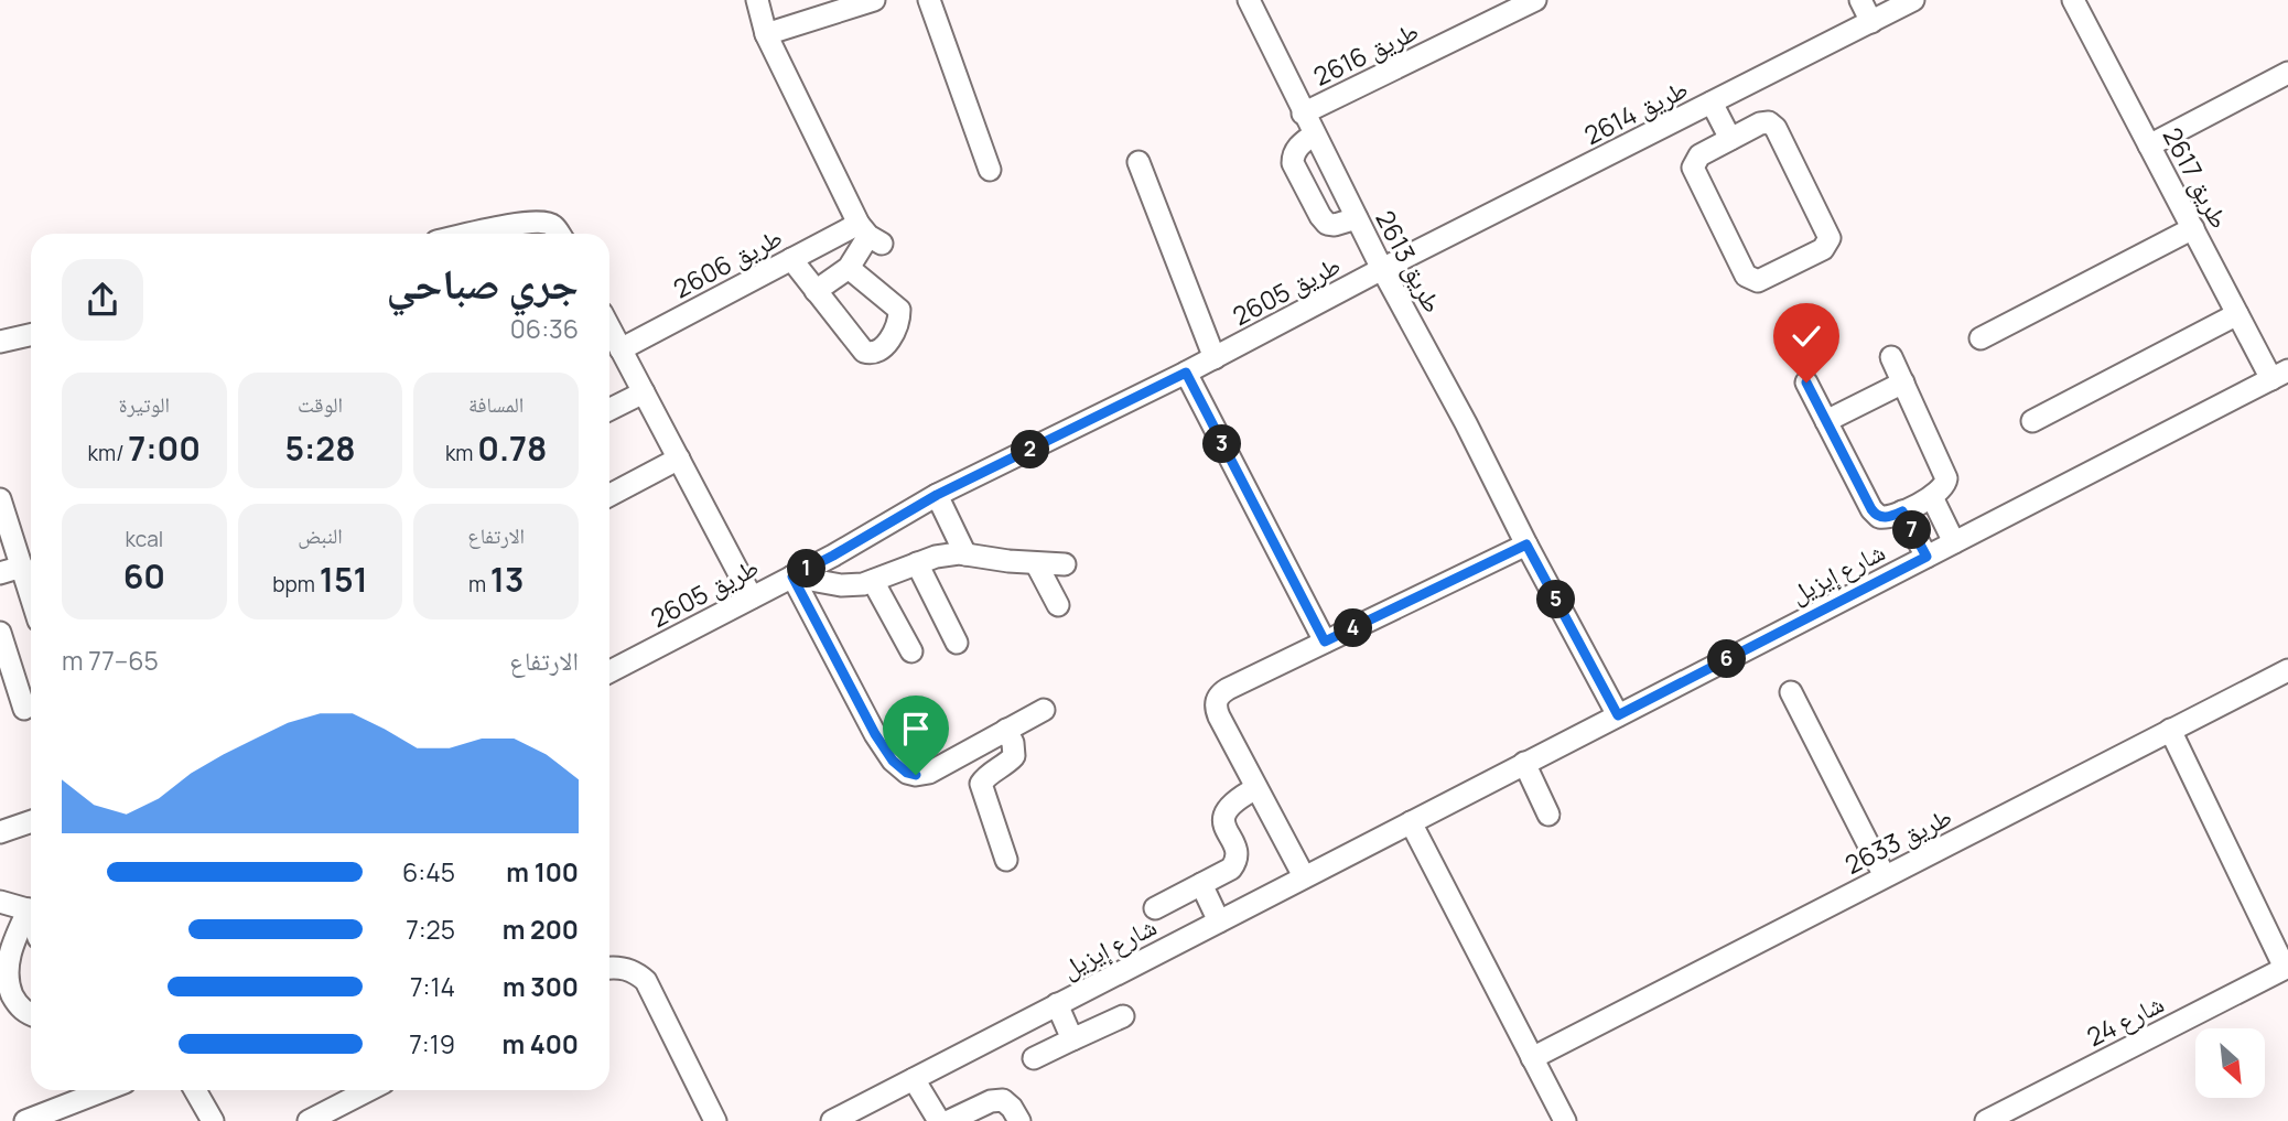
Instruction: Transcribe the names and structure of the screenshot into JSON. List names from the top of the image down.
{
  "streets": {
    "street": [
      "طريق 2616",
      "طريق 2614",
      "طريق 2617",
      "طريق 2613",
      "طريق 2606",
      "طريق 2605",
      "شارع إيزيل",
      "طريق 2633",
      "شارع 24"
    ]
  },
  "crossings": [
    ["طريق 2616", "طريق 2613"],
    ["طريق 2614", "طريق 2613"],
    ["طريق 2614", "طريق 2605"],
    ["طريق 2617", "شارع إيزيل"],
    ["طريق 2613", "طريق 2605"],
    ["طريق 2613", "شارع إيزيل"]
  ],
  "north": "bottom right",
  "page": {
    "heading": ["جري صباحي", "06:36"],
    "stats": [
      ["المسافة", "0.78 km"],
      ["الوقت", "5:28"],
      ["الوتيرة", "7:00 /km"],
      ["الارتفاع", "13 m"],
      ["النبض", "151 bpm"],
      ["kcal", "60"]
    ],
    "pins": [
      "3",
      "2",
      "7",
      "1",
      "5",
      "4",
      "6"
    ],
    "chart": ["الارتفاع", "65–77 m"],
    "list": [
      {
        "name": "100 m",
        "note": "6:45"
      },
      {
        "name": "200 m",
        "note": "7:25"
      },
      {
        "name": "300 m",
        "note": "7:14"
      },
      {
        "name": "400 m",
        "note": "7:19"
      }
    ]
  }
}
